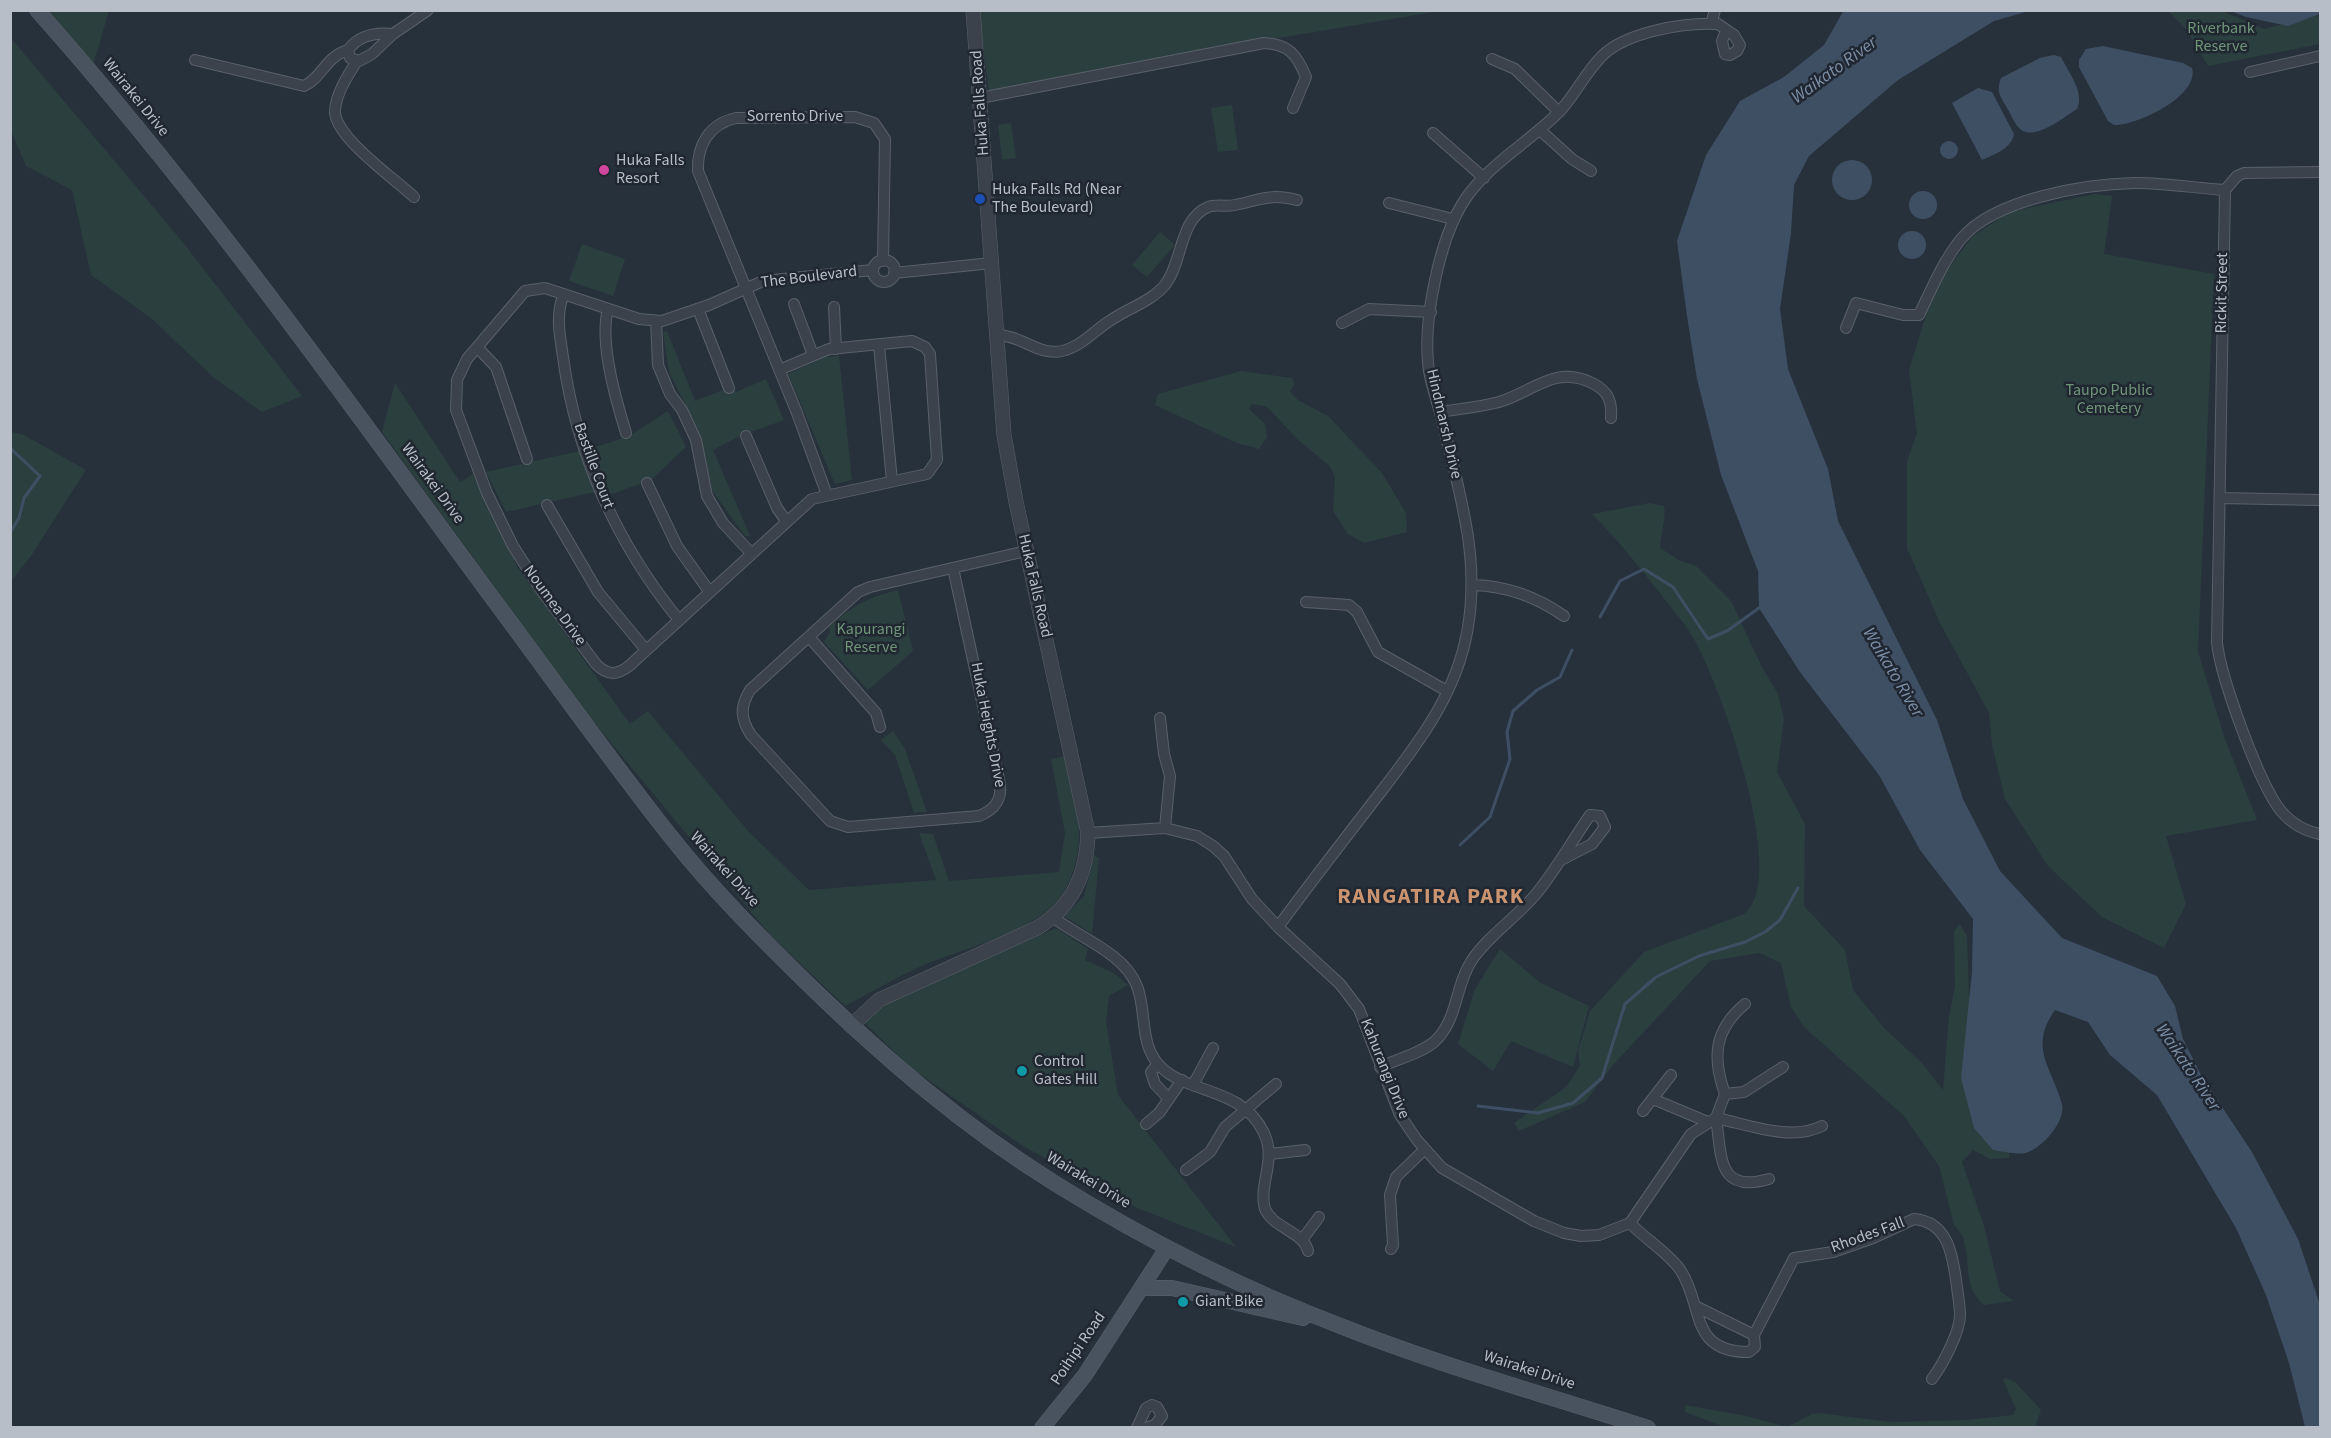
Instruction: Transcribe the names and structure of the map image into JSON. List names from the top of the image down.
{
  "streets": {
    "main road": ["Wairakei Drive", "Poihipi Road"],
    "street": [
      "Huka Falls Road",
      "Sorrento Drive",
      "The Boulevard",
      "Rickit Street",
      "Hindmarsh Drive",
      "Bastille Court",
      "Noumea Drive",
      "Huka Heights Drive",
      "Kahurangi Drive",
      "Rhodes Fall"
    ]
  },
  "crossings": [
    ["Wairakei Drive", "Huka Falls Road"],
    ["Wairakei Drive", "Poihipi Road"],
    ["Huka Falls Road", "The Boulevard"],
    ["Huka Falls Road", "Huka Heights Drive"],
    ["Huka Falls Road", "Kahurangi Drive"],
    ["Sorrento Drive", "The Boulevard"],
    ["Sorrento Drive", "Noumea Drive"],
    ["The Boulevard", "Noumea Drive"],
    ["Hindmarsh Drive", "Kahurangi Drive"],
    ["Bastille Court", "Noumea Drive"]
  ],
  "districts": ["RANGATIRA PARK"],
  "water": ["Waikato River"],
  "parks": ["Riverbank Reserve", "Taupo Public Cemetery", "Kapurangi Reserve"],
  "places": [
    "Huka Falls Resort",
    "Huka Falls Rd (Near The Boulevard)",
    "Control Gates Hill",
    "Giant Bike"
  ]
}
